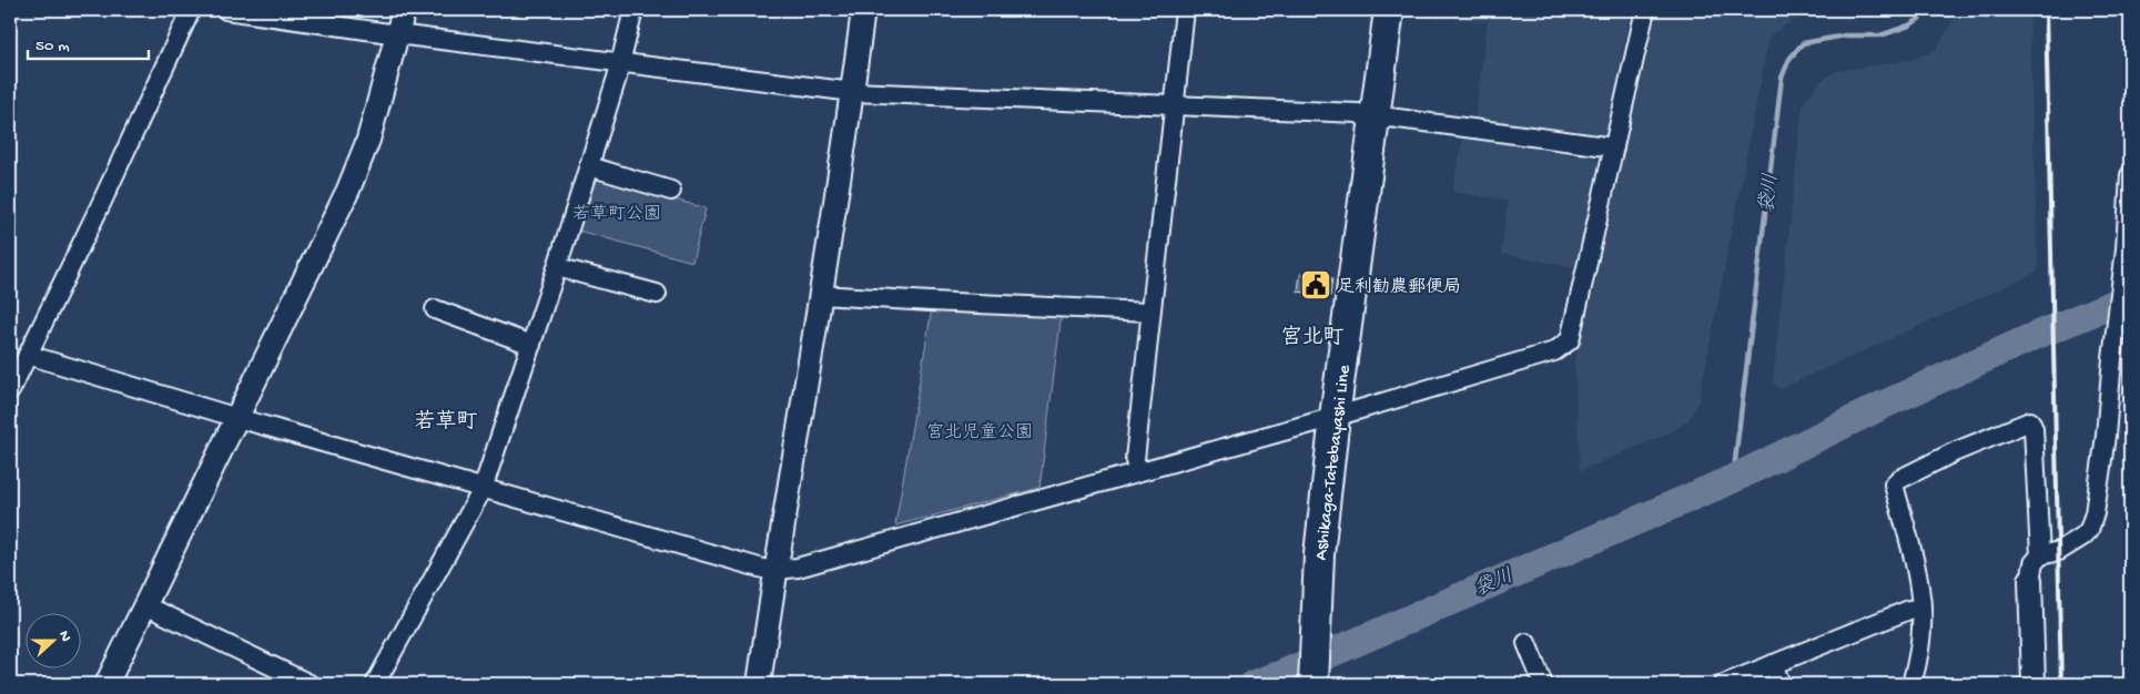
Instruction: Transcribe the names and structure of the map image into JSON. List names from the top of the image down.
{
  "streets": {
    "main road": ["Ashikaga-Tatebayashi Line"]
  },
  "districts": ["宮北町", "若草町"],
  "water": ["袋川"],
  "parks": ["若草町公園", "宮北児童公園"],
  "places": {
    "public building": ["足利勧農郵便局"]
  },
  "scale_bar": "50 m",
  "north": "right"
}
